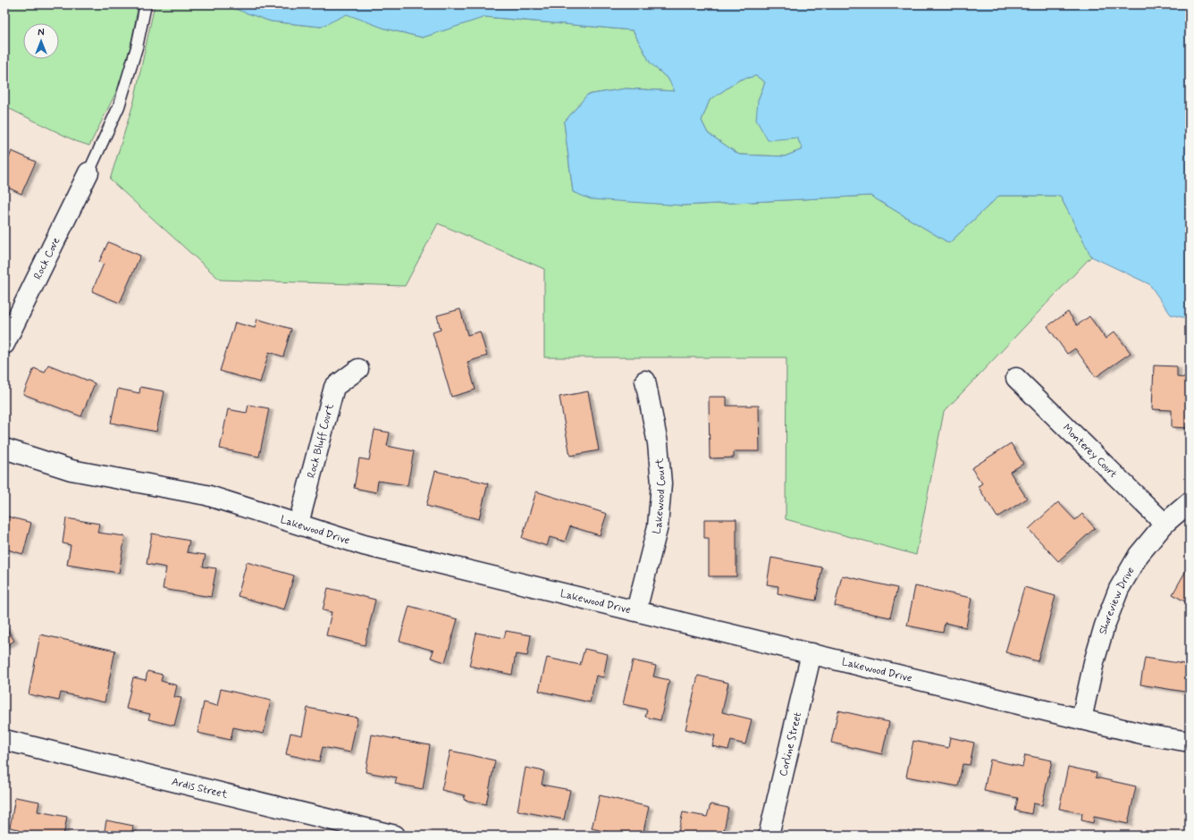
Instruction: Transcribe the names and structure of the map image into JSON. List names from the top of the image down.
{
  "streets": {
    "street": [
      "Rock Cove",
      "Rock Bluff Court",
      "Monterey Court",
      "Lakewood Court",
      "Lakewood Drive",
      "Shoreview Drive",
      "Corline Street",
      "Ardis Street"
    ]
  },
  "crossings": [
    ["Rock Bluff Court", "Lakewood Drive"],
    ["Monterey Court", "Shoreview Drive"],
    ["Lakewood Court", "Lakewood Drive"],
    ["Lakewood Drive", "Shoreview Drive"],
    ["Lakewood Drive", "Corline Street"]
  ],
  "north": "top"
}
